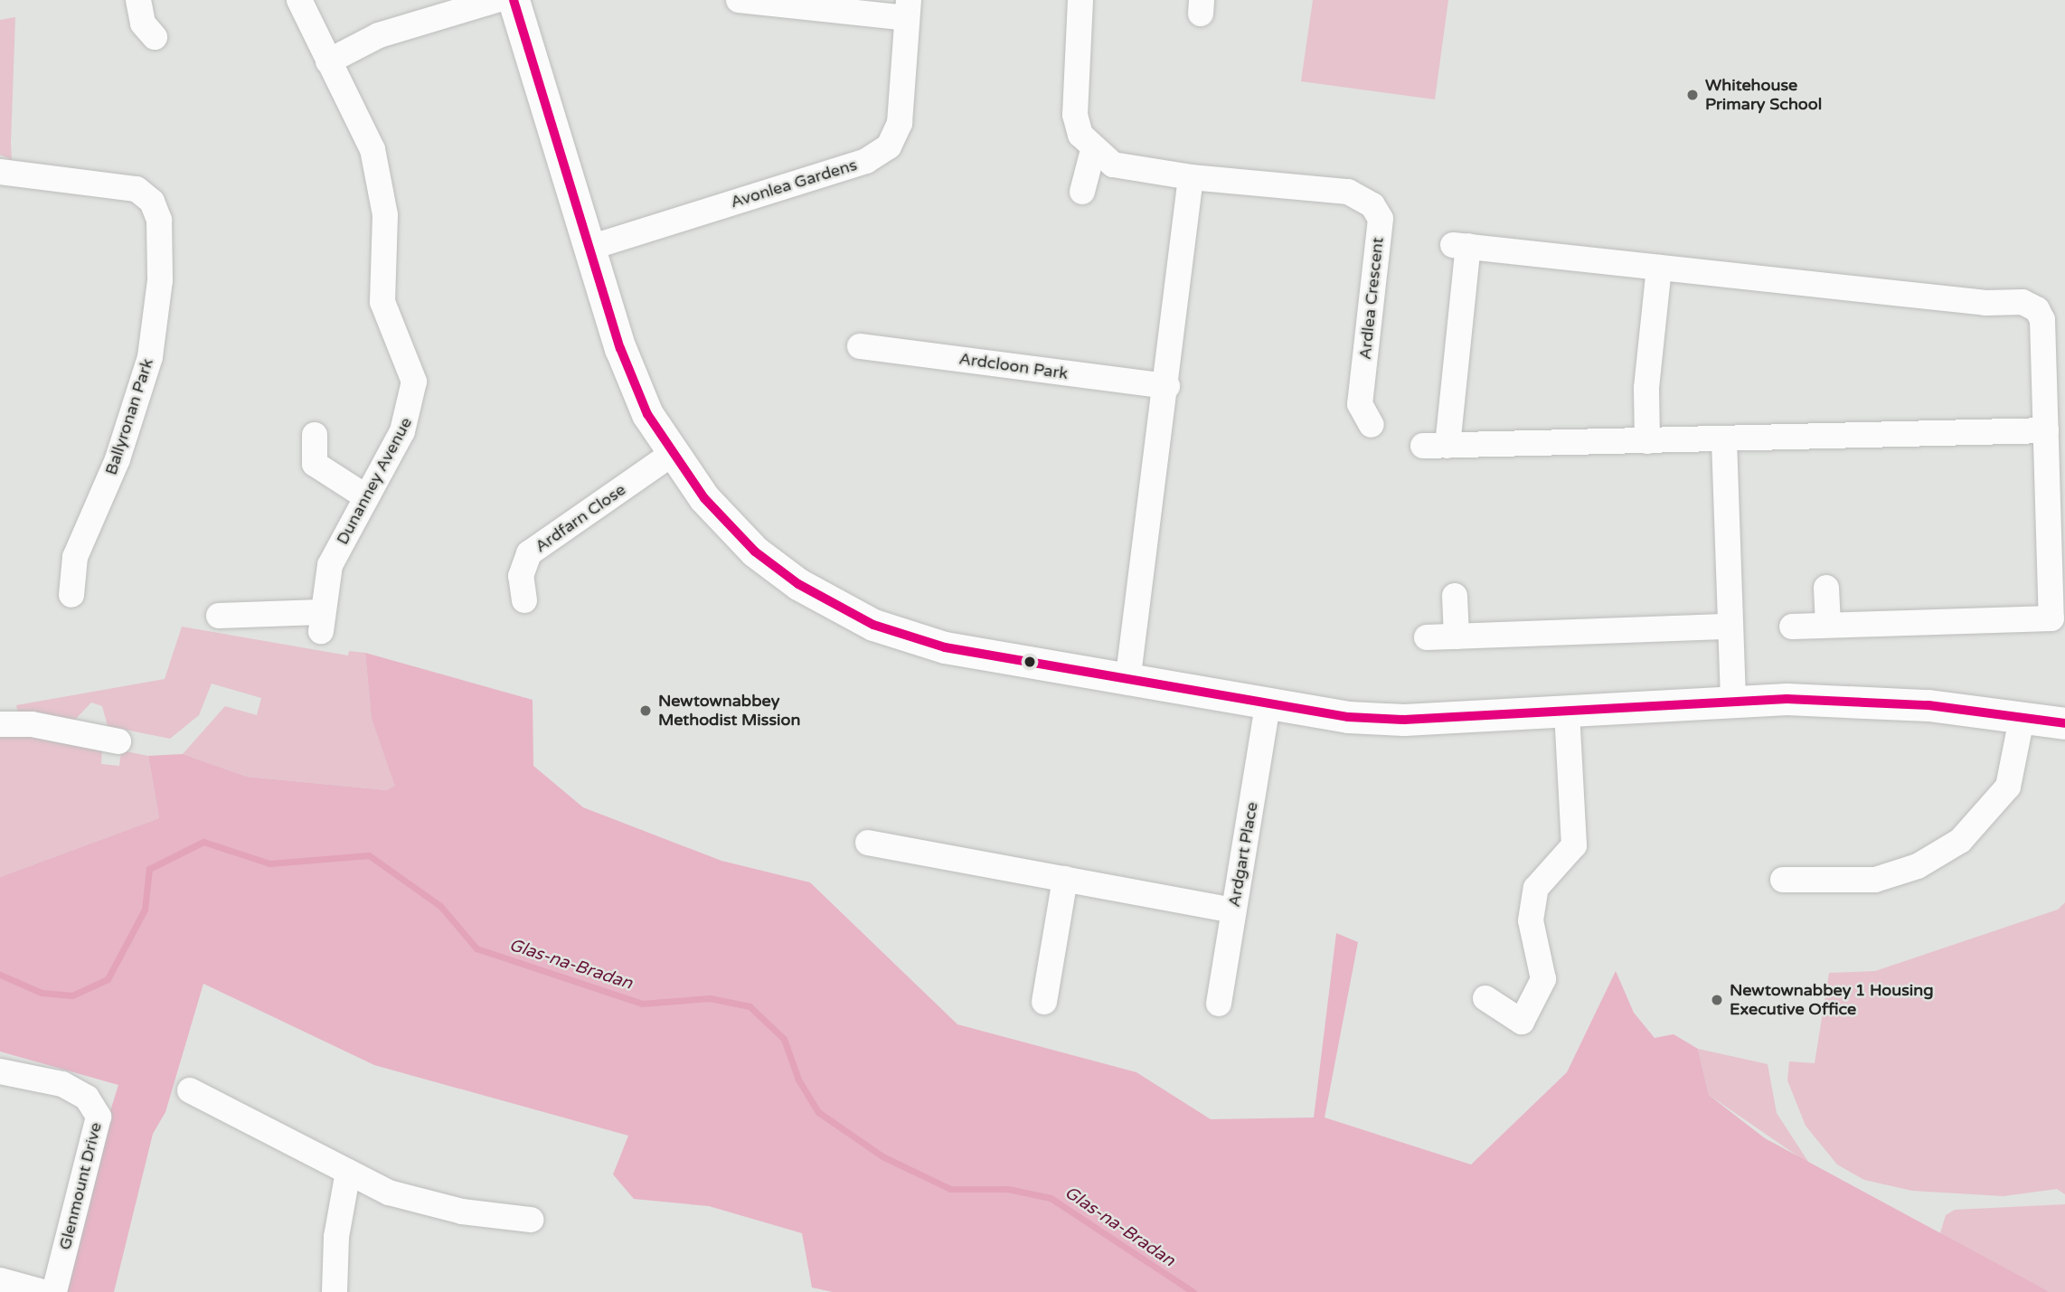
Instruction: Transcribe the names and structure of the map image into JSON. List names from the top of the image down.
{
  "streets": {
    "street": [
      "Avonlea Gardens",
      "Ardlea Crescent",
      "Ardcloon Park",
      "Ballyronan Park",
      "Dunanney Avenue",
      "Ardfarn Close",
      "Ardgart Place",
      "Glenmount Drive"
    ]
  },
  "water": ["Glas-na-Bradan"],
  "places": ["Whitehouse Primary School", "Newtownabbey Methodist Mission", "Newtownabbey 1 Housing Executive Office"]
}
